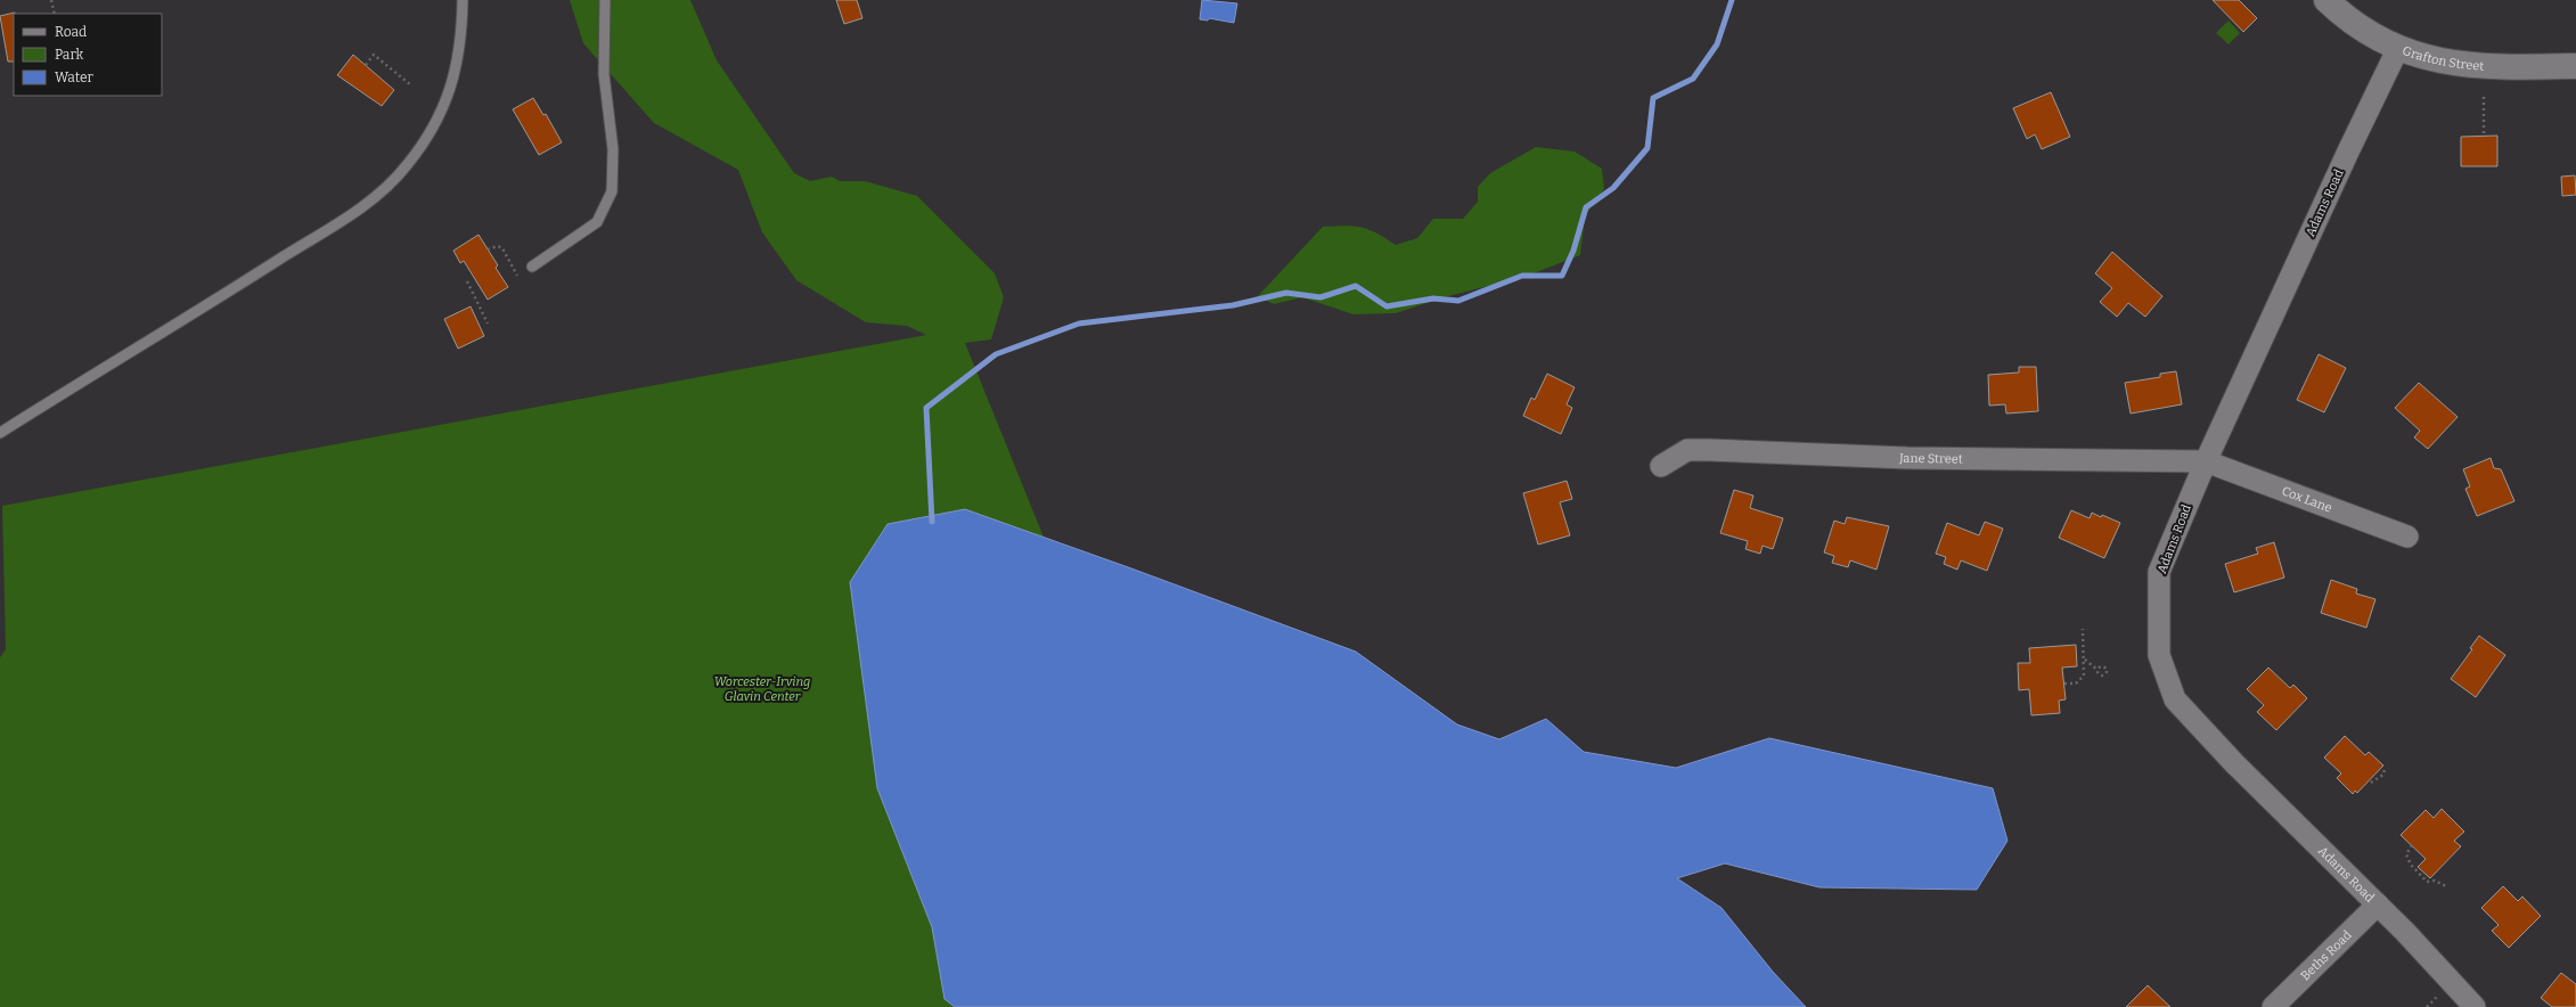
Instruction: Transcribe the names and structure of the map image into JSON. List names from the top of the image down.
{
  "streets": {
    "street": [
      "Grafton Street",
      "Adams Road",
      "Jane Street",
      "Cox Lane",
      "Beths Road"
    ]
  },
  "crossings": [
    ["Grafton Street", "Adams Road"],
    ["Adams Road", "Jane Street"],
    ["Adams Road", "Cox Lane"],
    ["Adams Road", "Beths Road"],
    ["Jane Street", "Cox Lane"]
  ],
  "parks": ["Worcester-Irving Glavin Center"],
  "legend": ["Road", "Park", "Water"]
}
